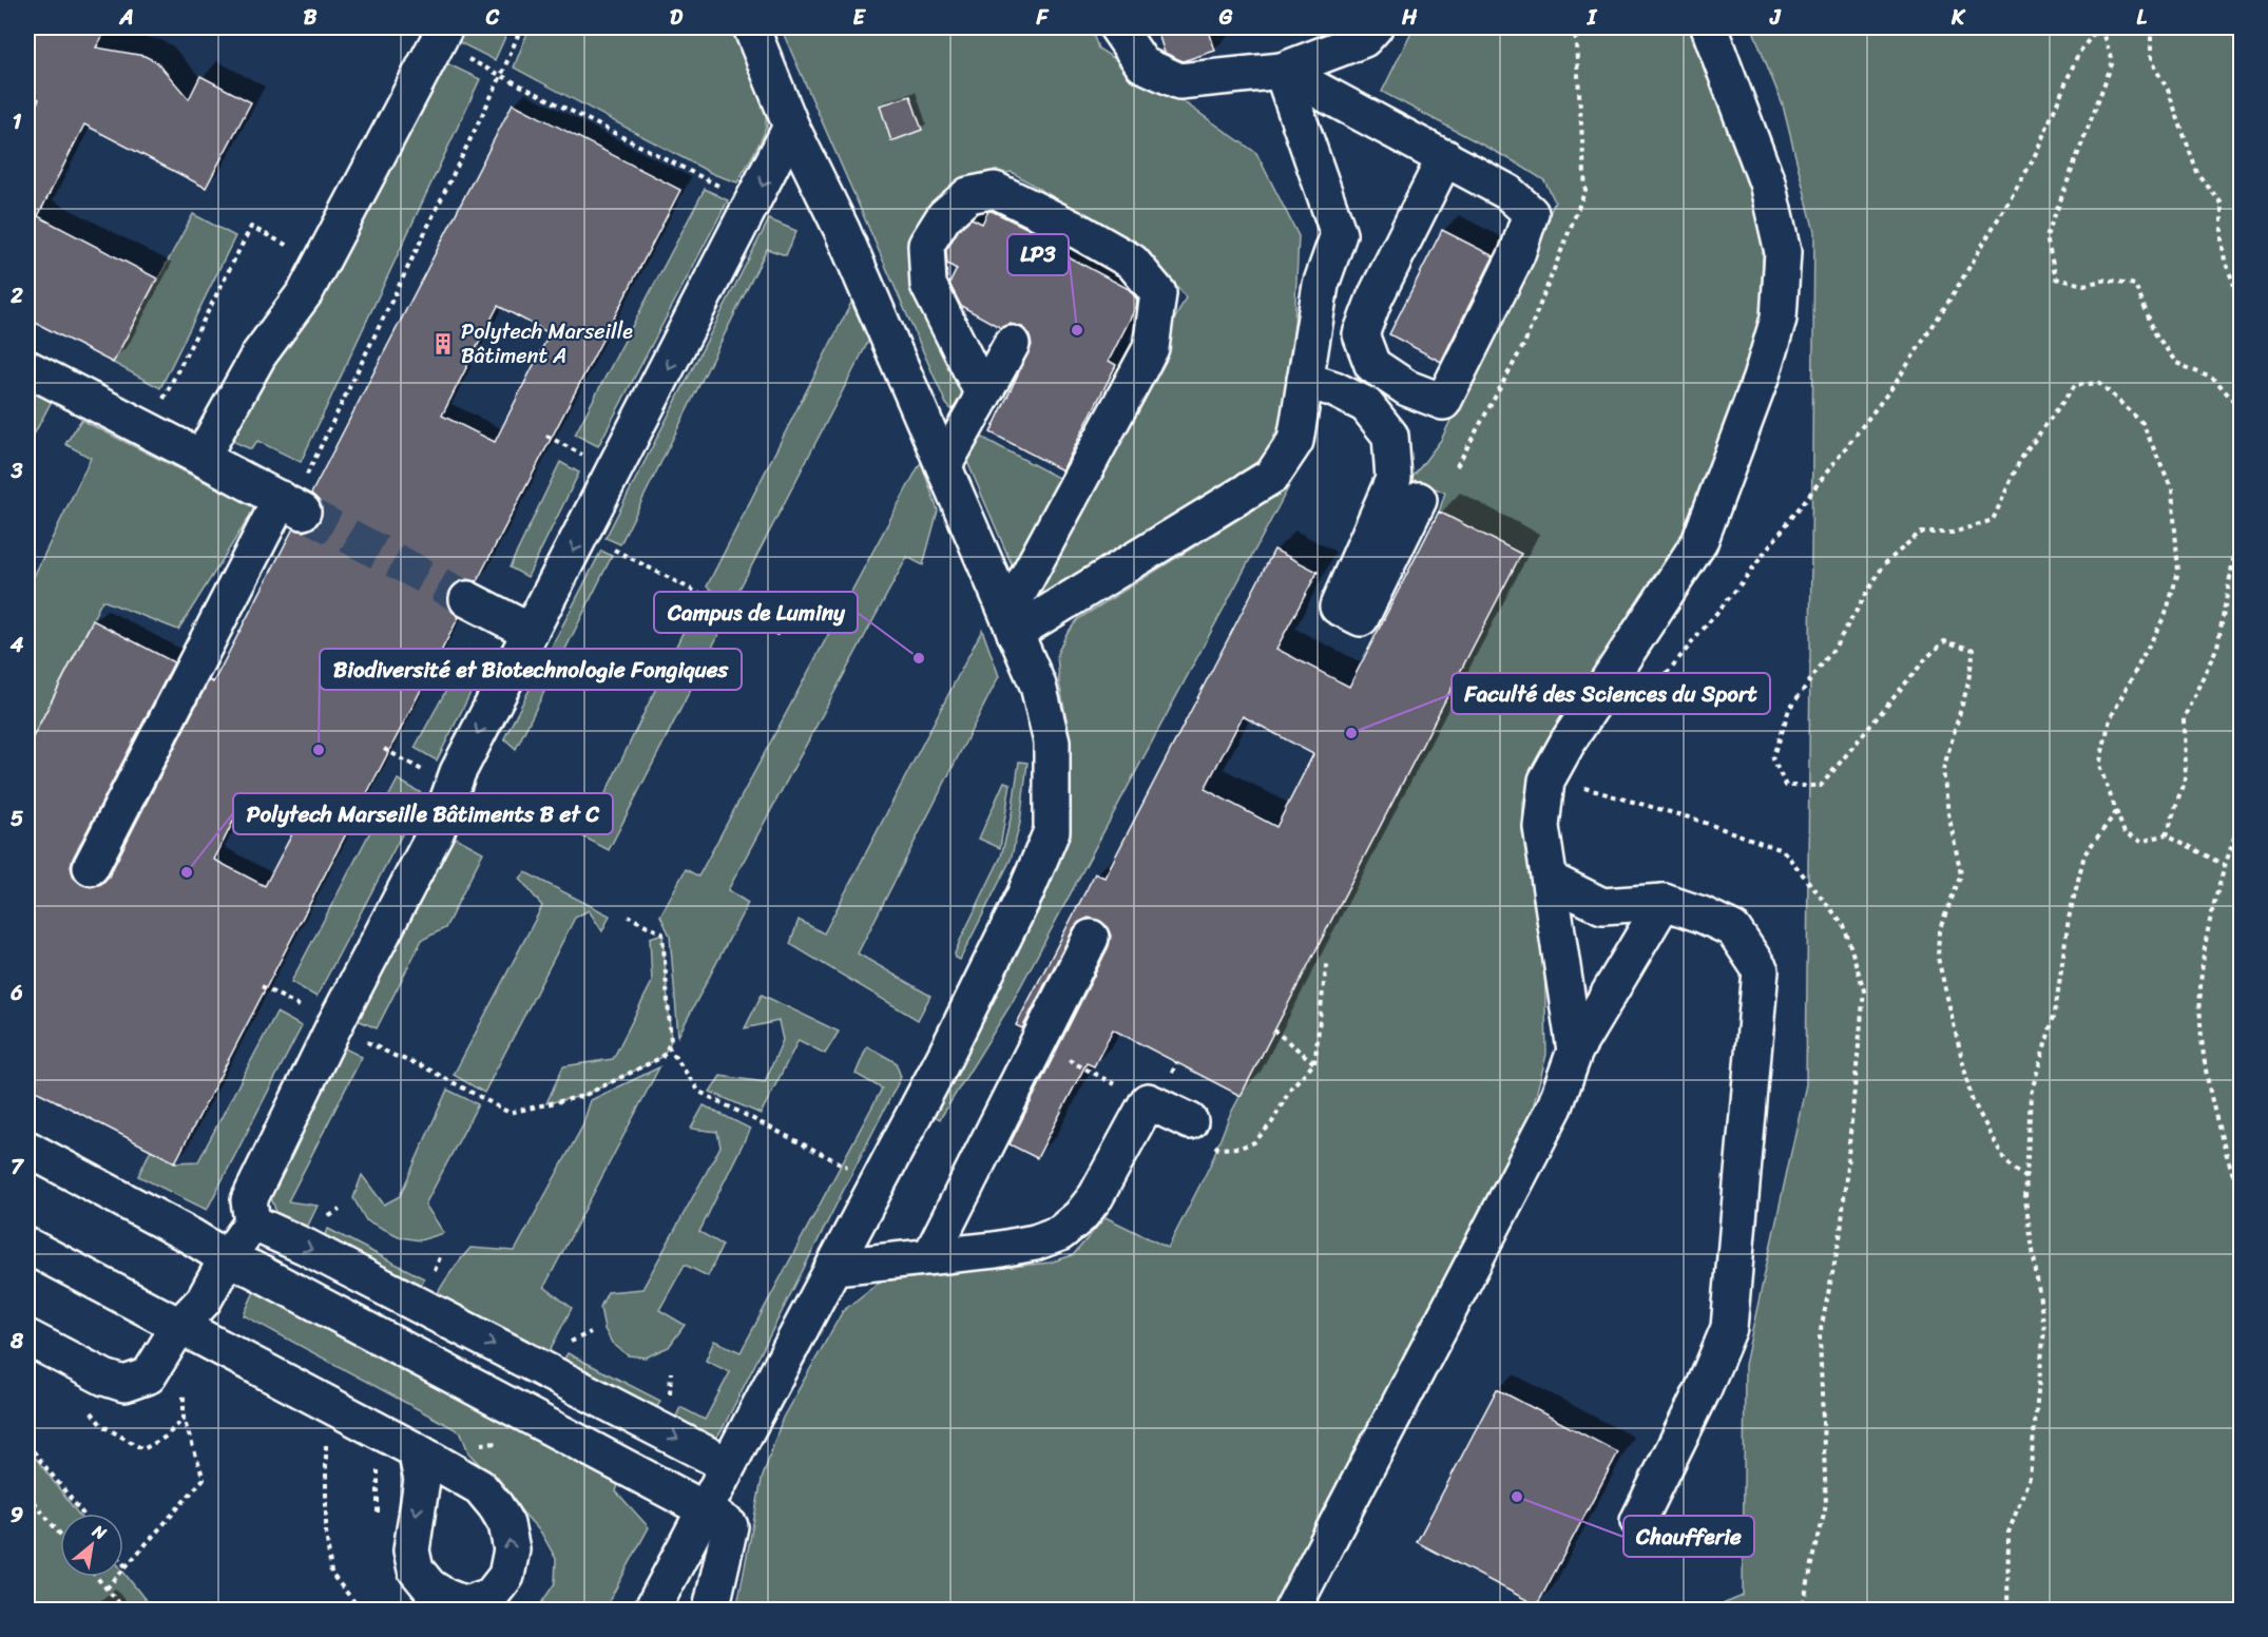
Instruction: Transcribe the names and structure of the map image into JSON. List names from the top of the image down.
{
  "places": {
    "other": [
      "LP3",
      "Campus de Luminy",
      "Faculté des Sciences du Sport",
      "Biodiversité et Biotechnologie Fongiques",
      "Polytech Marseille Bâtiments B et C",
      "Chaufferie"
    ],
    "building": ["Polytech Marseille Bâtiment A"]
  },
  "north": "top right",
  "grid": {
    "columns": [
      "A",
      "B",
      "C",
      "D",
      "E",
      "F",
      "G",
      "H",
      "I",
      "J",
      "K",
      "L"
    ],
    "rows": [
      "1",
      "2",
      "3",
      "4",
      "5",
      "6",
      "7",
      "8",
      "9"
    ]
  }
}
